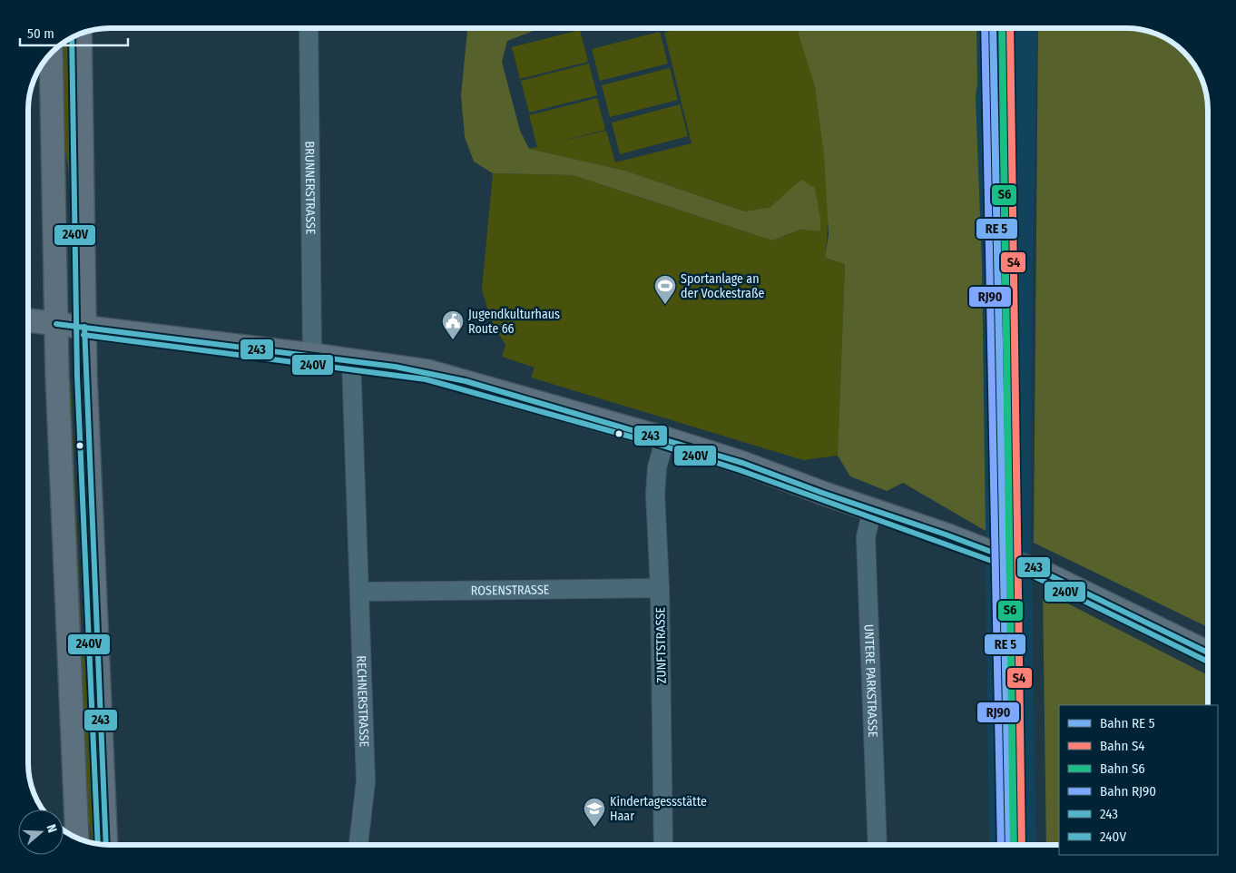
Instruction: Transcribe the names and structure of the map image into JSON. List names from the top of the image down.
{
  "streets": {
    "street": [
      "BRUNNERSTRASSE",
      "ROSENSTRASSE",
      "ZUNFTSTRASSE",
      "UNTERE PARKSTRASSE",
      "RECHNERSTRASSE"
    ]
  },
  "crossings": [
    ["ROSENSTRASSE", "ZUNFTSTRASSE"],
    ["ROSENSTRASSE", "RECHNERSTRASSE"]
  ],
  "places": {
    "sports": ["Sportanlage an der Vockestraße"],
    "public building": ["Jugendkulturhaus Route 66"],
    "school or university": ["Kindertagessstätte Haar"]
  },
  "lines": [
    "rail line S4",
    "rail line S6",
    "rail line RJ90",
    "transit line 240V",
    "transit line 243"
  ],
  "legend": [
    "Bahn RE 5",
    "Bahn S4",
    "Bahn S6",
    "Bahn RJ90",
    "243",
    "240V"
  ],
  "scale_bar": "50 m",
  "north": "right"
}
